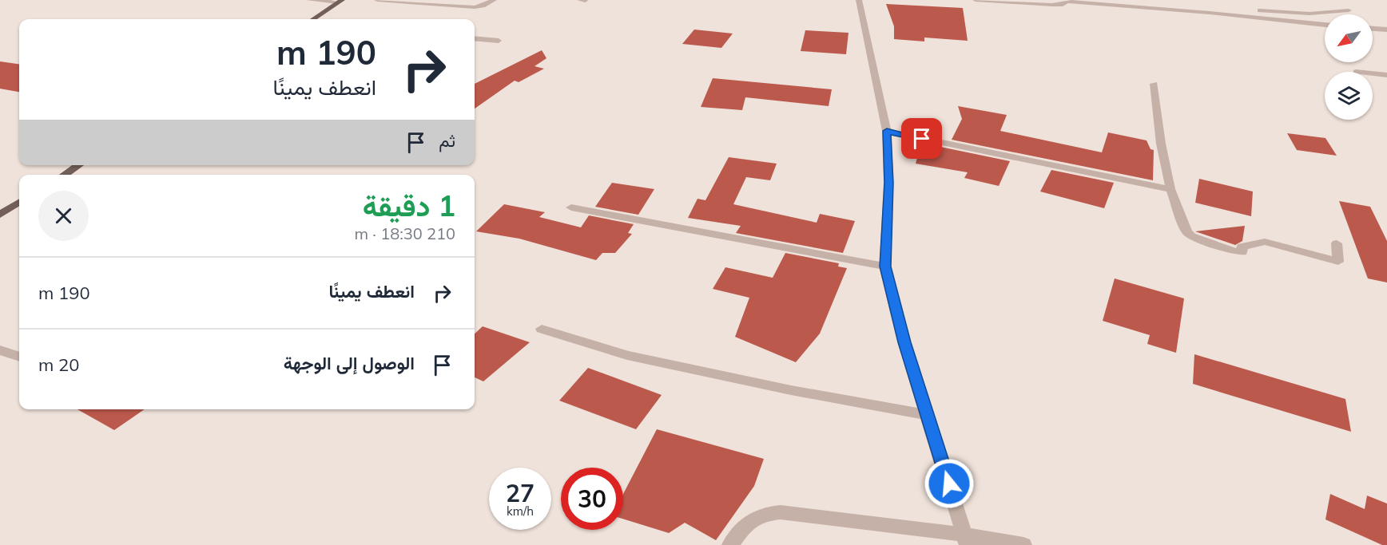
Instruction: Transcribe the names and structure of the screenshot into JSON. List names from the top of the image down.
{
  "north": "bottom left",
  "page": {
    "turn": ["190 m", "انعطف يمينًا"],
    "then": "ثم",
    "heading": ["1 دقيقة", "210 m · 18:30"],
    "list": [
      {
        "name": "انعطف يمينًا",
        "value": "190 m"
      },
      {
        "name": "الوصول إلى الوجهة",
        "value": "20 m"
      }
    ],
    "speed": "27 km/h",
    "limit": "30"
  }
}
